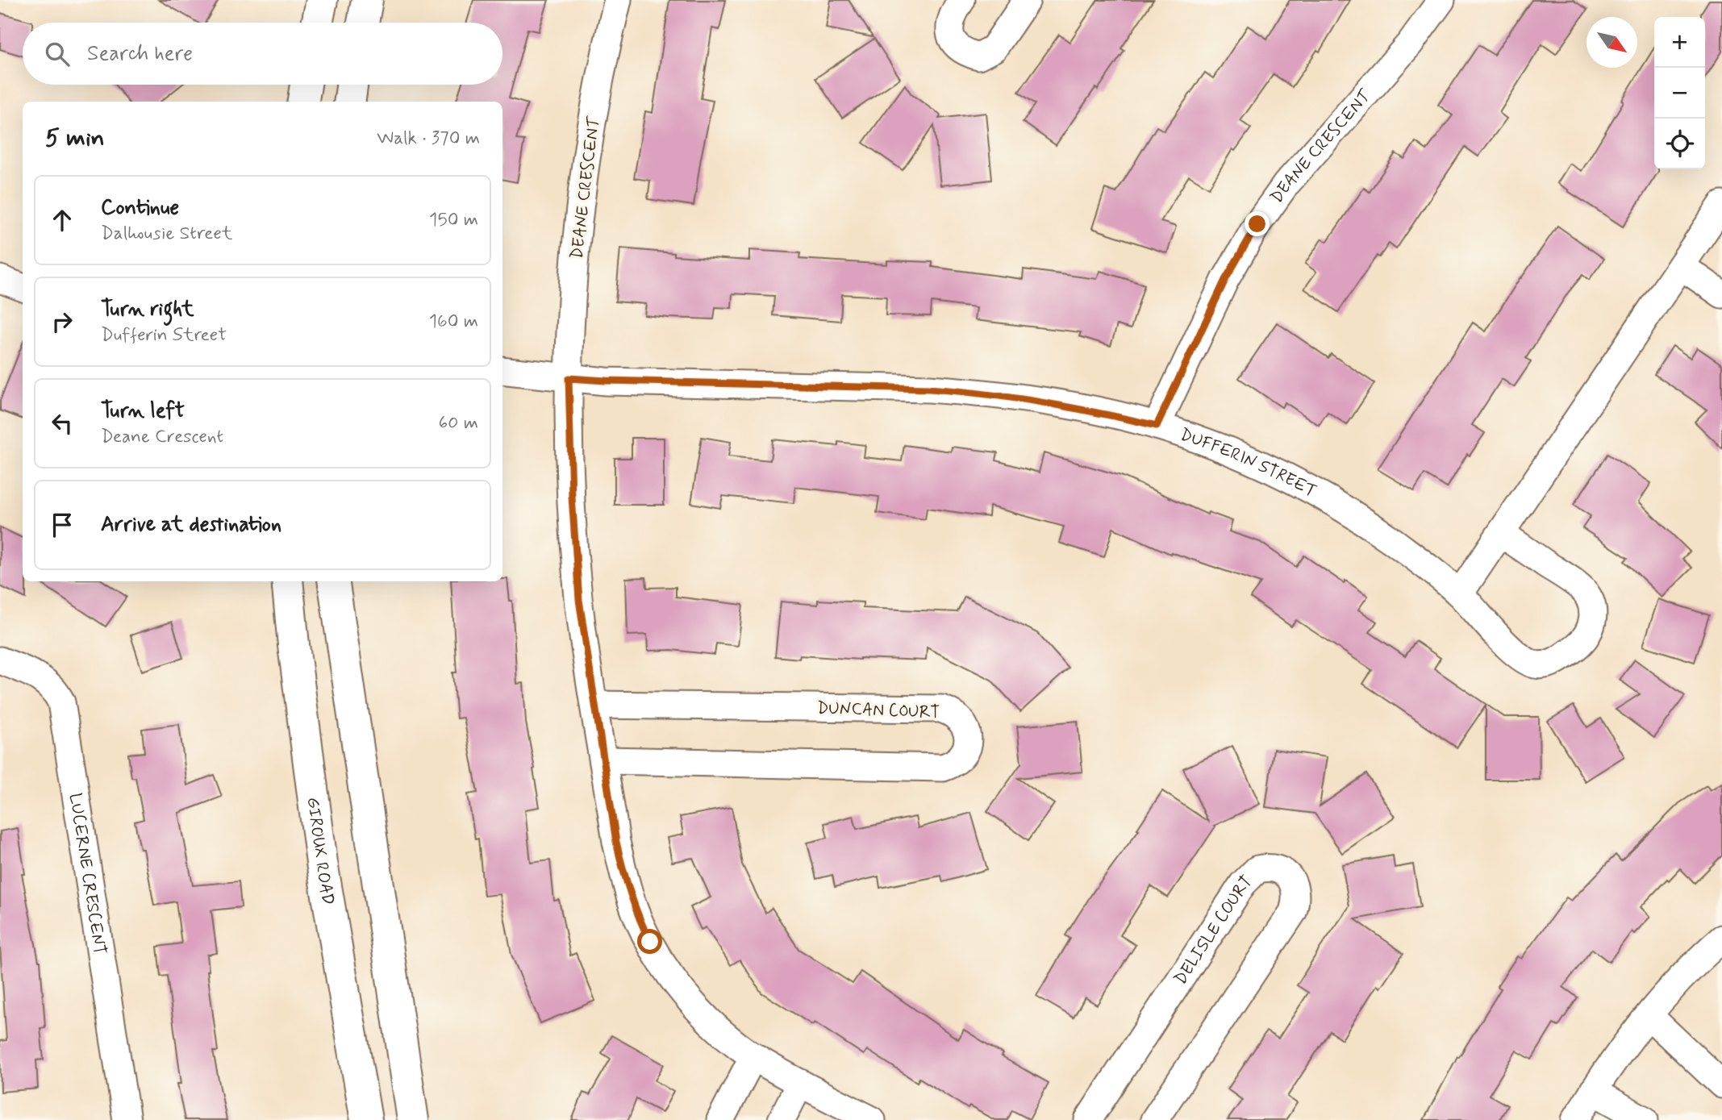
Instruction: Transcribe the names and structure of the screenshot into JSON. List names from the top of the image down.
{
  "streets": {
    "main road": ["GIROUX ROAD"],
    "street": [
      "DEANE CRESCENT",
      "DUFFERIN STREET",
      "DUNCAN COURT",
      "LUCERNE CRESCENT",
      "DELISLE COURT"
    ]
  },
  "crossings": [
    ["DEANE CRESCENT", "DUFFERIN STREET"],
    ["DEANE CRESCENT", "DUNCAN COURT"]
  ],
  "north": "bottom right",
  "page": {
    "map_buttons": ["+", "−"],
    "search": "Search here",
    "heading": ["5 min", "Walk · 370 m"],
    "list": [
      ["Continue", "Dalhousie Street", "150 m"],
      ["Turn right", "Dufferin Street", "160 m"],
      ["Turn left", "Deane Crescent", "60 m"],
      "Arrive at destination"
    ]
  }
}
